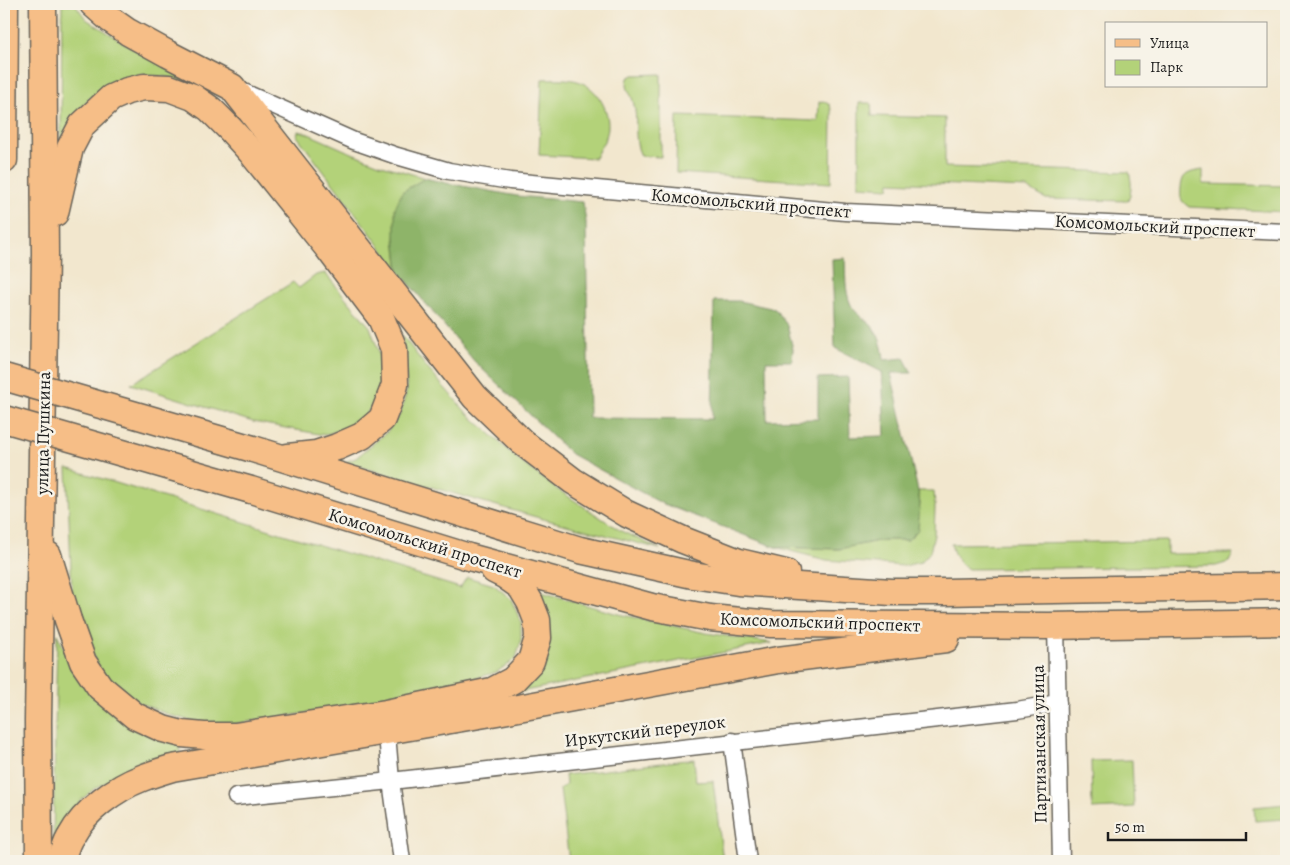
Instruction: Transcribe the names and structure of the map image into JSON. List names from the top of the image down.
{
  "streets": {
    "main road": ["Комсомольский проспект", "улица Пушкина"],
    "street": ["Иркутский переулок", "Партизанская улица"]
  },
  "crossings": [
    ["Комсомольский проспект", "Партизанская улица"],
    ["Иркутский переулок", "Партизанская улица"]
  ],
  "legend": ["Улица", "Парк"],
  "scale_bar": "50 m"
}
